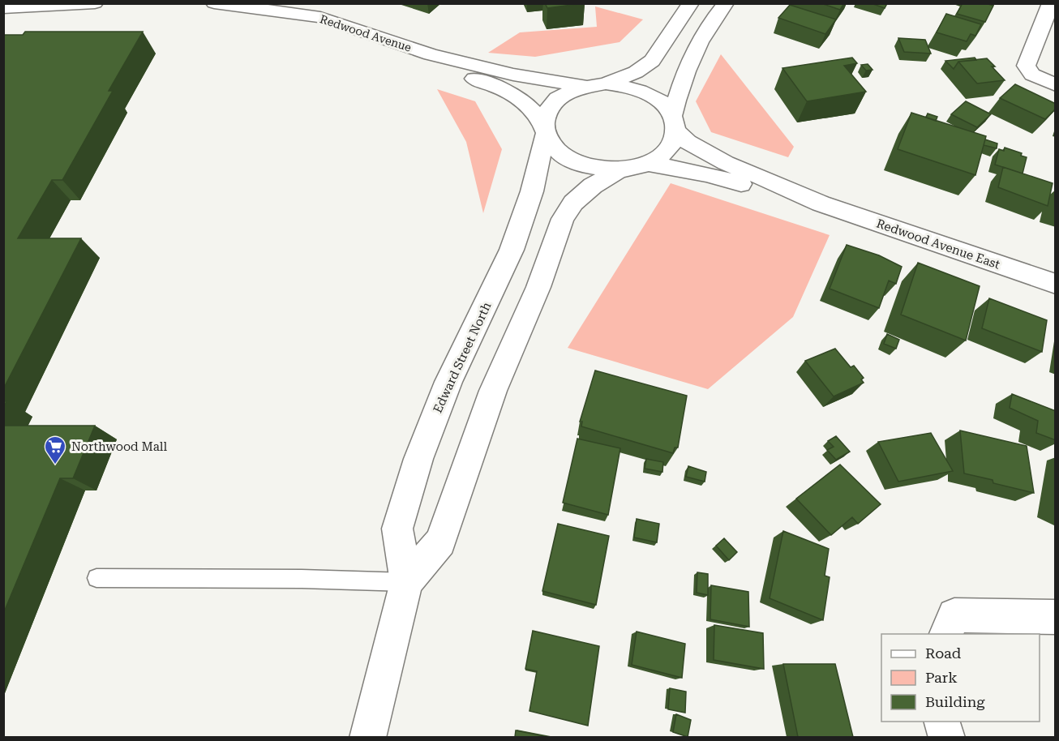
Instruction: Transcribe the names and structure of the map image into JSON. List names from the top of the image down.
{
  "streets": {
    "main road": ["Redwood Avenue", "Redwood Avenue East", "Edward Street North"]
  },
  "crossings": [
    ["Redwood Avenue", "Redwood Avenue East"],
    ["Redwood Avenue", "Edward Street North"],
    ["Redwood Avenue East", "Edward Street North"]
  ],
  "places": {
    "supermarket": ["Northwood Mall"]
  },
  "legend": ["Road", "Park", "Building"]
}
